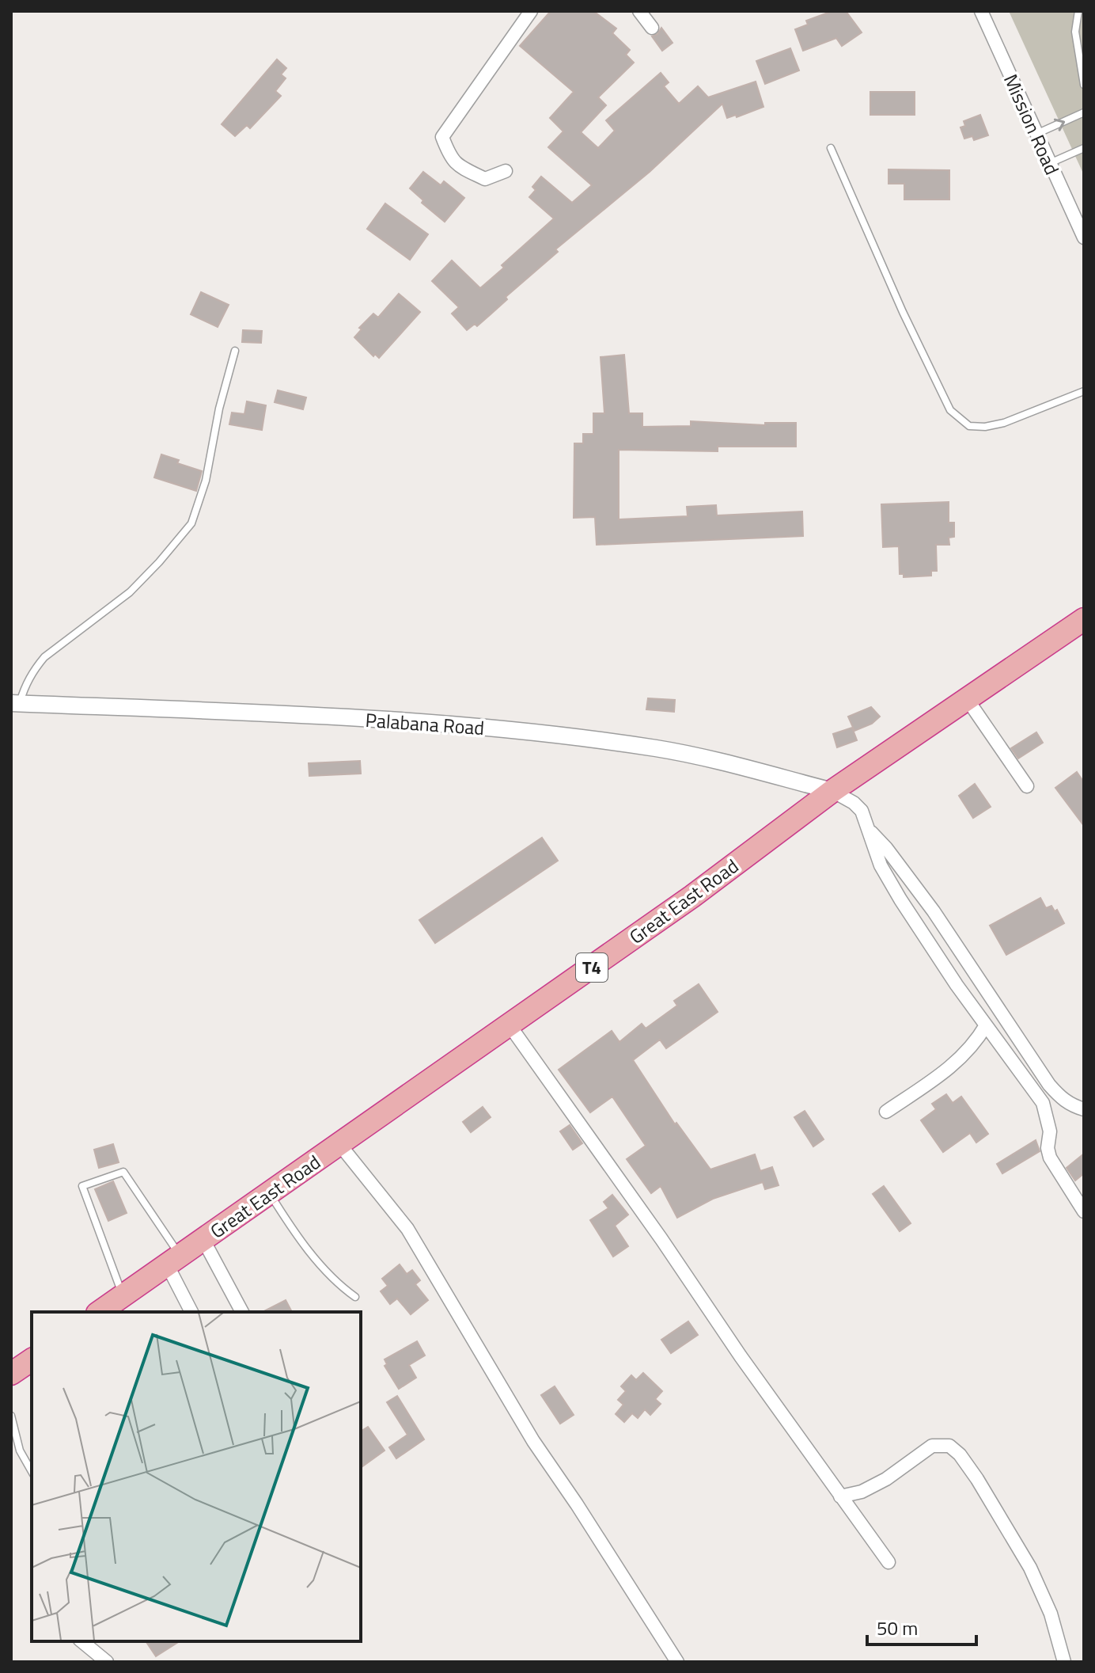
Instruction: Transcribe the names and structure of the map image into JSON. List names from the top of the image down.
{
  "streets": {
    "highway": ["Great East Road", "T4"],
    "street": ["Mission Road", "Palabana Road"]
  },
  "crossings": [
    ["Palabana Road", "Great East Road"]
  ],
  "scale_bar": "50 m"
}
